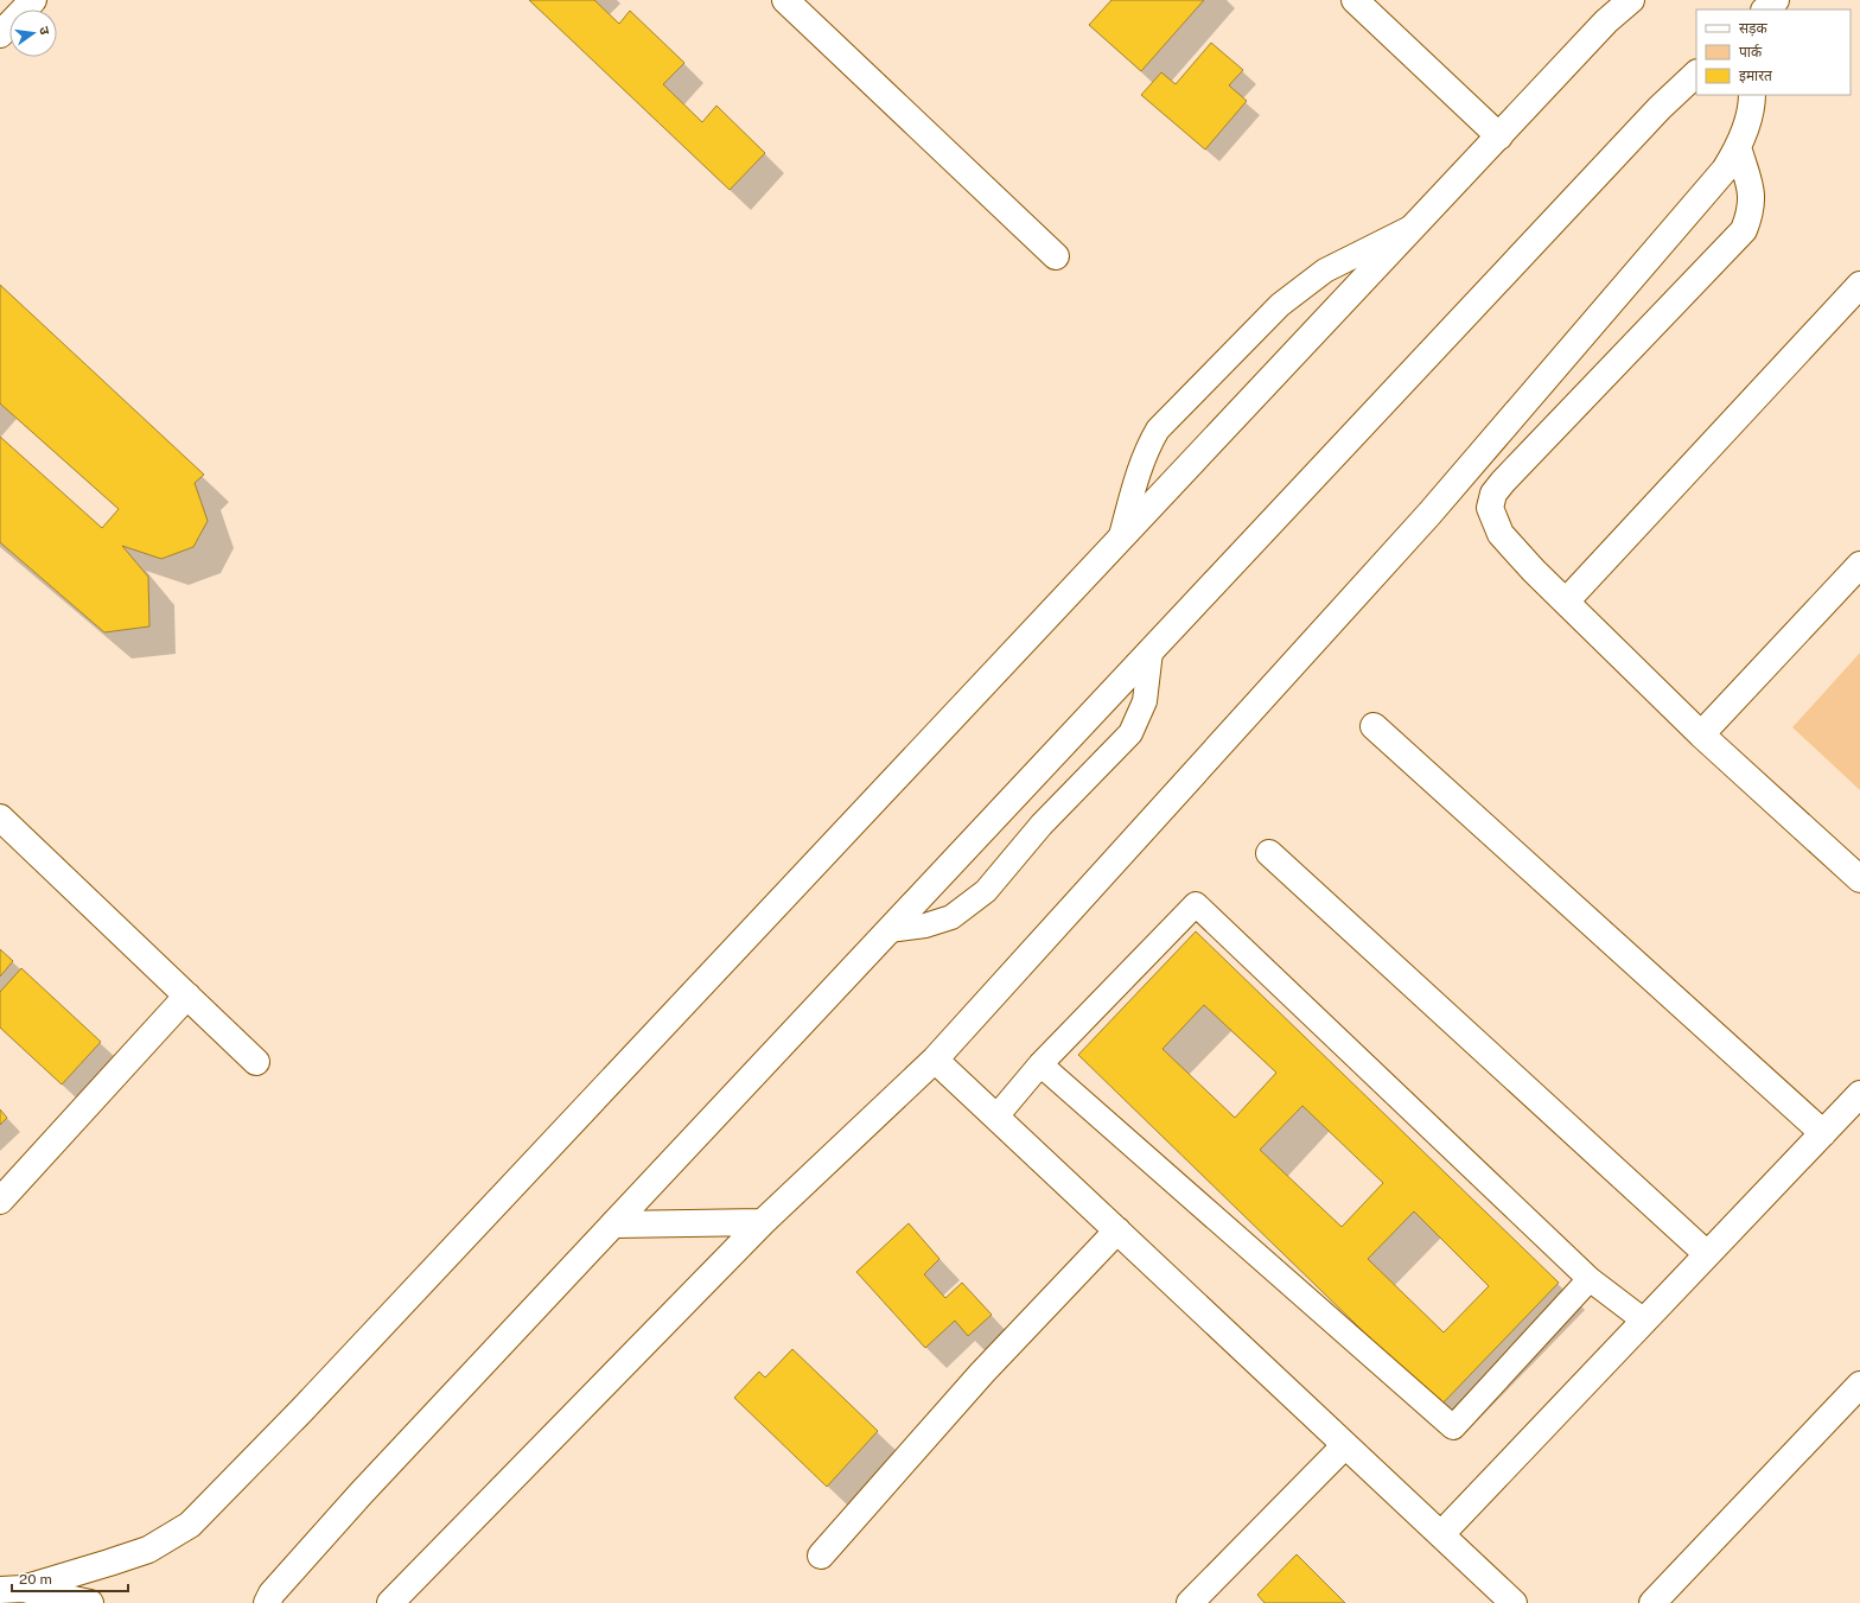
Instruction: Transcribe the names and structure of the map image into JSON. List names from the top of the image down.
{
  "legend": ["सड़क", "पार्क", "इमारत"],
  "scale_bar": "20 m",
  "north": "right"
}
